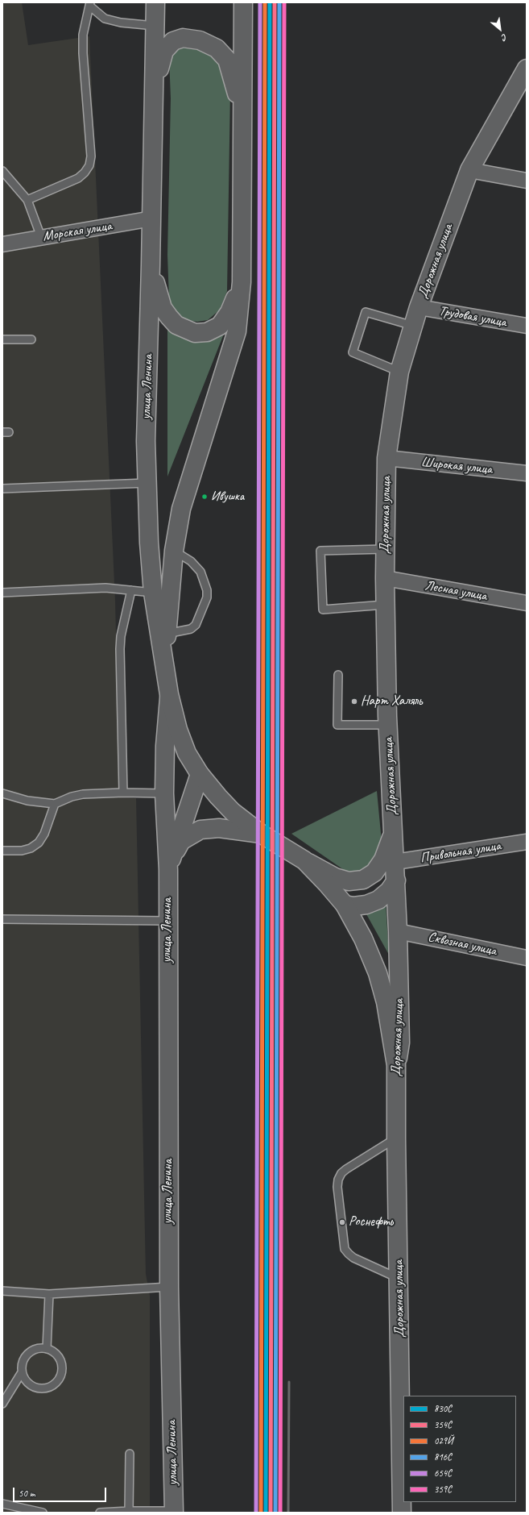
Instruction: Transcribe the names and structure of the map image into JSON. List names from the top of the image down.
{
  "streets": {
    "main road": ["Дорожная улица", "улица Ленина"],
    "street": [
      "Морская улица",
      "Трудовая улица",
      "Широкая улица",
      "Лесная улица",
      "Привольная улица",
      "Сквозная улица"
    ]
  },
  "crossings": [
    ["Морская улица", "улица Ленина"],
    ["Дорожная улица", "Трудовая улица"],
    ["Дорожная улица", "Широкая улица"],
    ["Дорожная улица", "Лесная улица"],
    ["Дорожная улица", "Привольная улица"],
    ["Дорожная улица", "Сквозная улица"]
  ],
  "places": ["Ивушка", "Нарт Халяль", "Роснефть"],
  "lines": [
    "transit line 830С",
    "transit line 354С",
    "transit line 029Й",
    "transit line 816С",
    "transit line 654С",
    "transit line 359С"
  ],
  "legend": [
    "830С",
    "354С",
    "029Й",
    "816С",
    "654С",
    "359С"
  ],
  "scale_bar": "50 m",
  "north": "bottom right"
}
